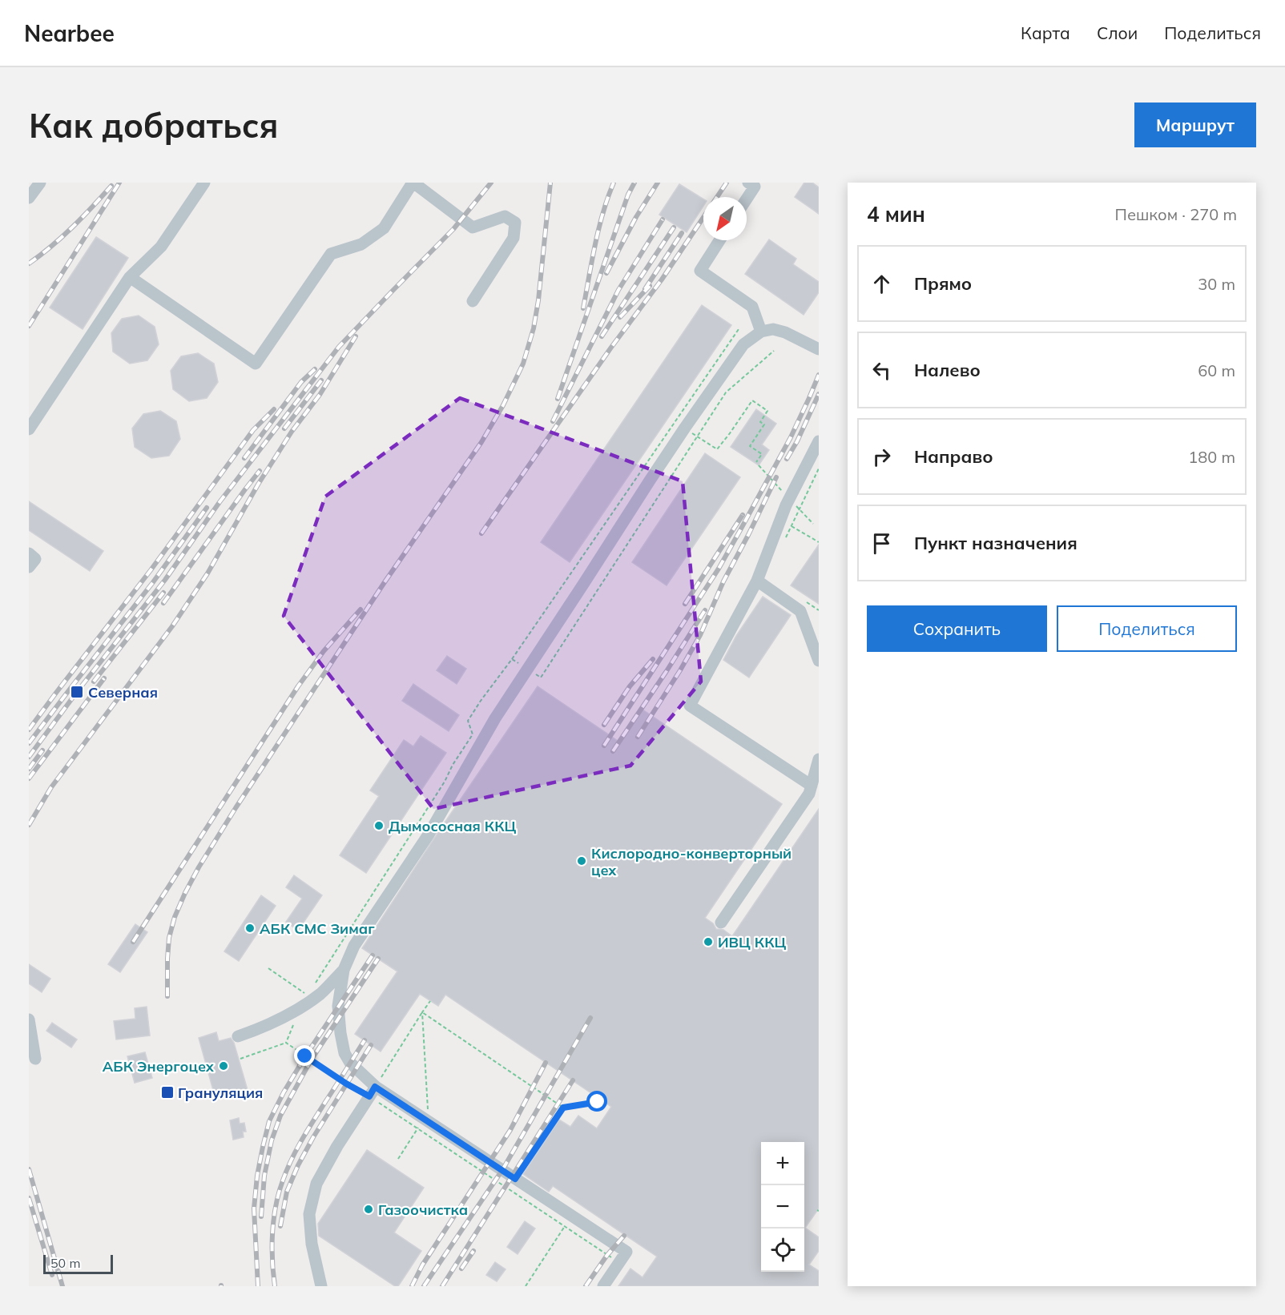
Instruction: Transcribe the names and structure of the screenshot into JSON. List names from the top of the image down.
{
  "places": {
    "transit": ["Северная", "Грануляция"],
    "other": [
      "Дымососная ККЦ",
      "Кислородно-конверторный цех",
      "АБК СМС Зимаг",
      "ИВЦ ККЦ",
      "АБК Энергоцех",
      "Газоочистка"
    ]
  },
  "scale_bar": "50 m",
  "north": "bottom left",
  "page": {
    "header": "Nearbee",
    "nav": ["Карта", "Слои", "Поделиться"],
    "buttons": [
      "Маршрут",
      ["Сохранить", "Поделиться"]
    ],
    "title": "Как добраться",
    "heading": ["4 мин", "Пешком · 270 m"],
    "list": [
      ["Прямо", "30 m"],
      ["Налево", "60 m"],
      ["Направо", "180 m"],
      "Пункт назначения"
    ],
    "map_buttons": ["+", "−"],
    "scale": "50 m"
  }
}
